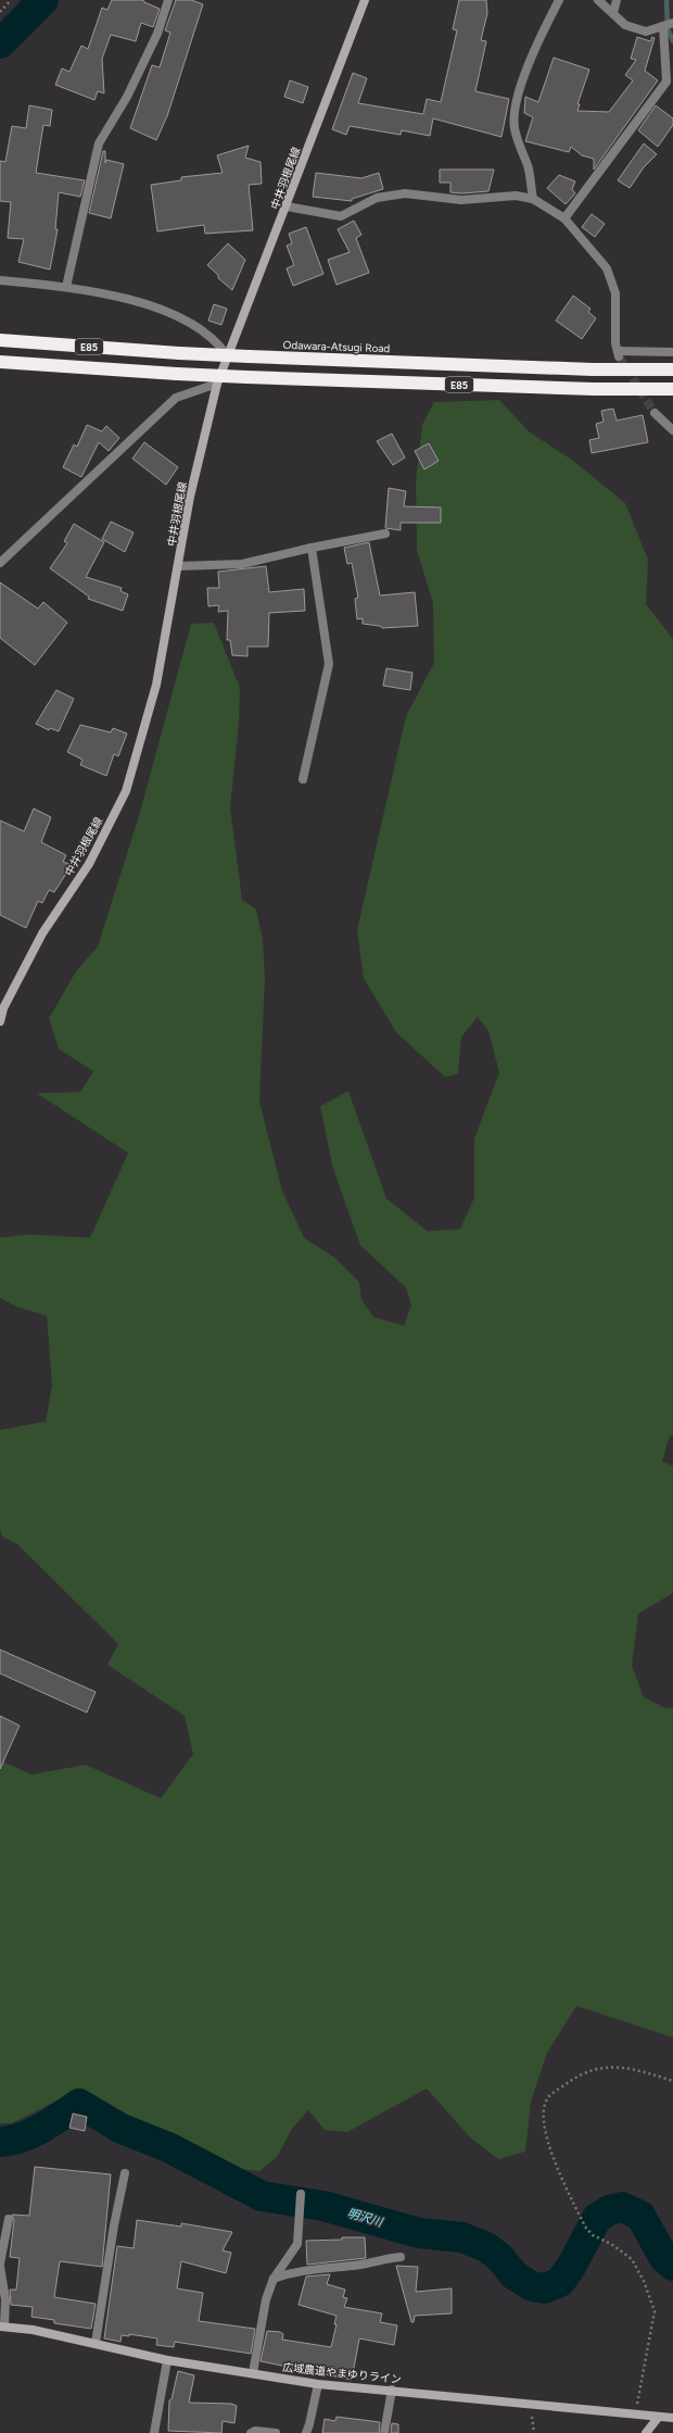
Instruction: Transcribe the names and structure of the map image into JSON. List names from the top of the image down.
{
  "streets": {
    "highway": ["E85", "Odawara-Atsugi Road"],
    "main road": ["中井羽根尾線", "広域農道やまゆりライン"]
  },
  "water": ["明沢川"]
}
